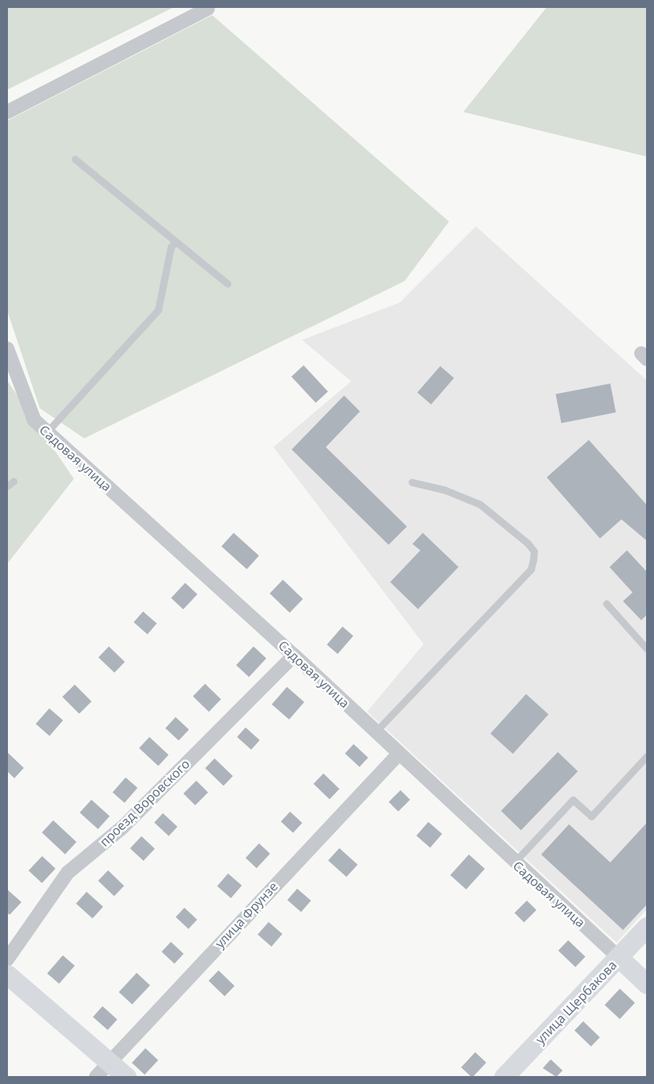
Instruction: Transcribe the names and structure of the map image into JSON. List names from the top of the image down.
{
  "streets": {
    "street": [
      "Садовая улица",
      "проезд Воровского",
      "улица Фрунзе",
      "улица Щербакова"
    ]
  },
  "crossings": [
    ["Садовая улица", "проезд Воровского"],
    ["Садовая улица", "улица Фрунзе"],
    ["Садовая улица", "улица Щербакова"]
  ]
}
